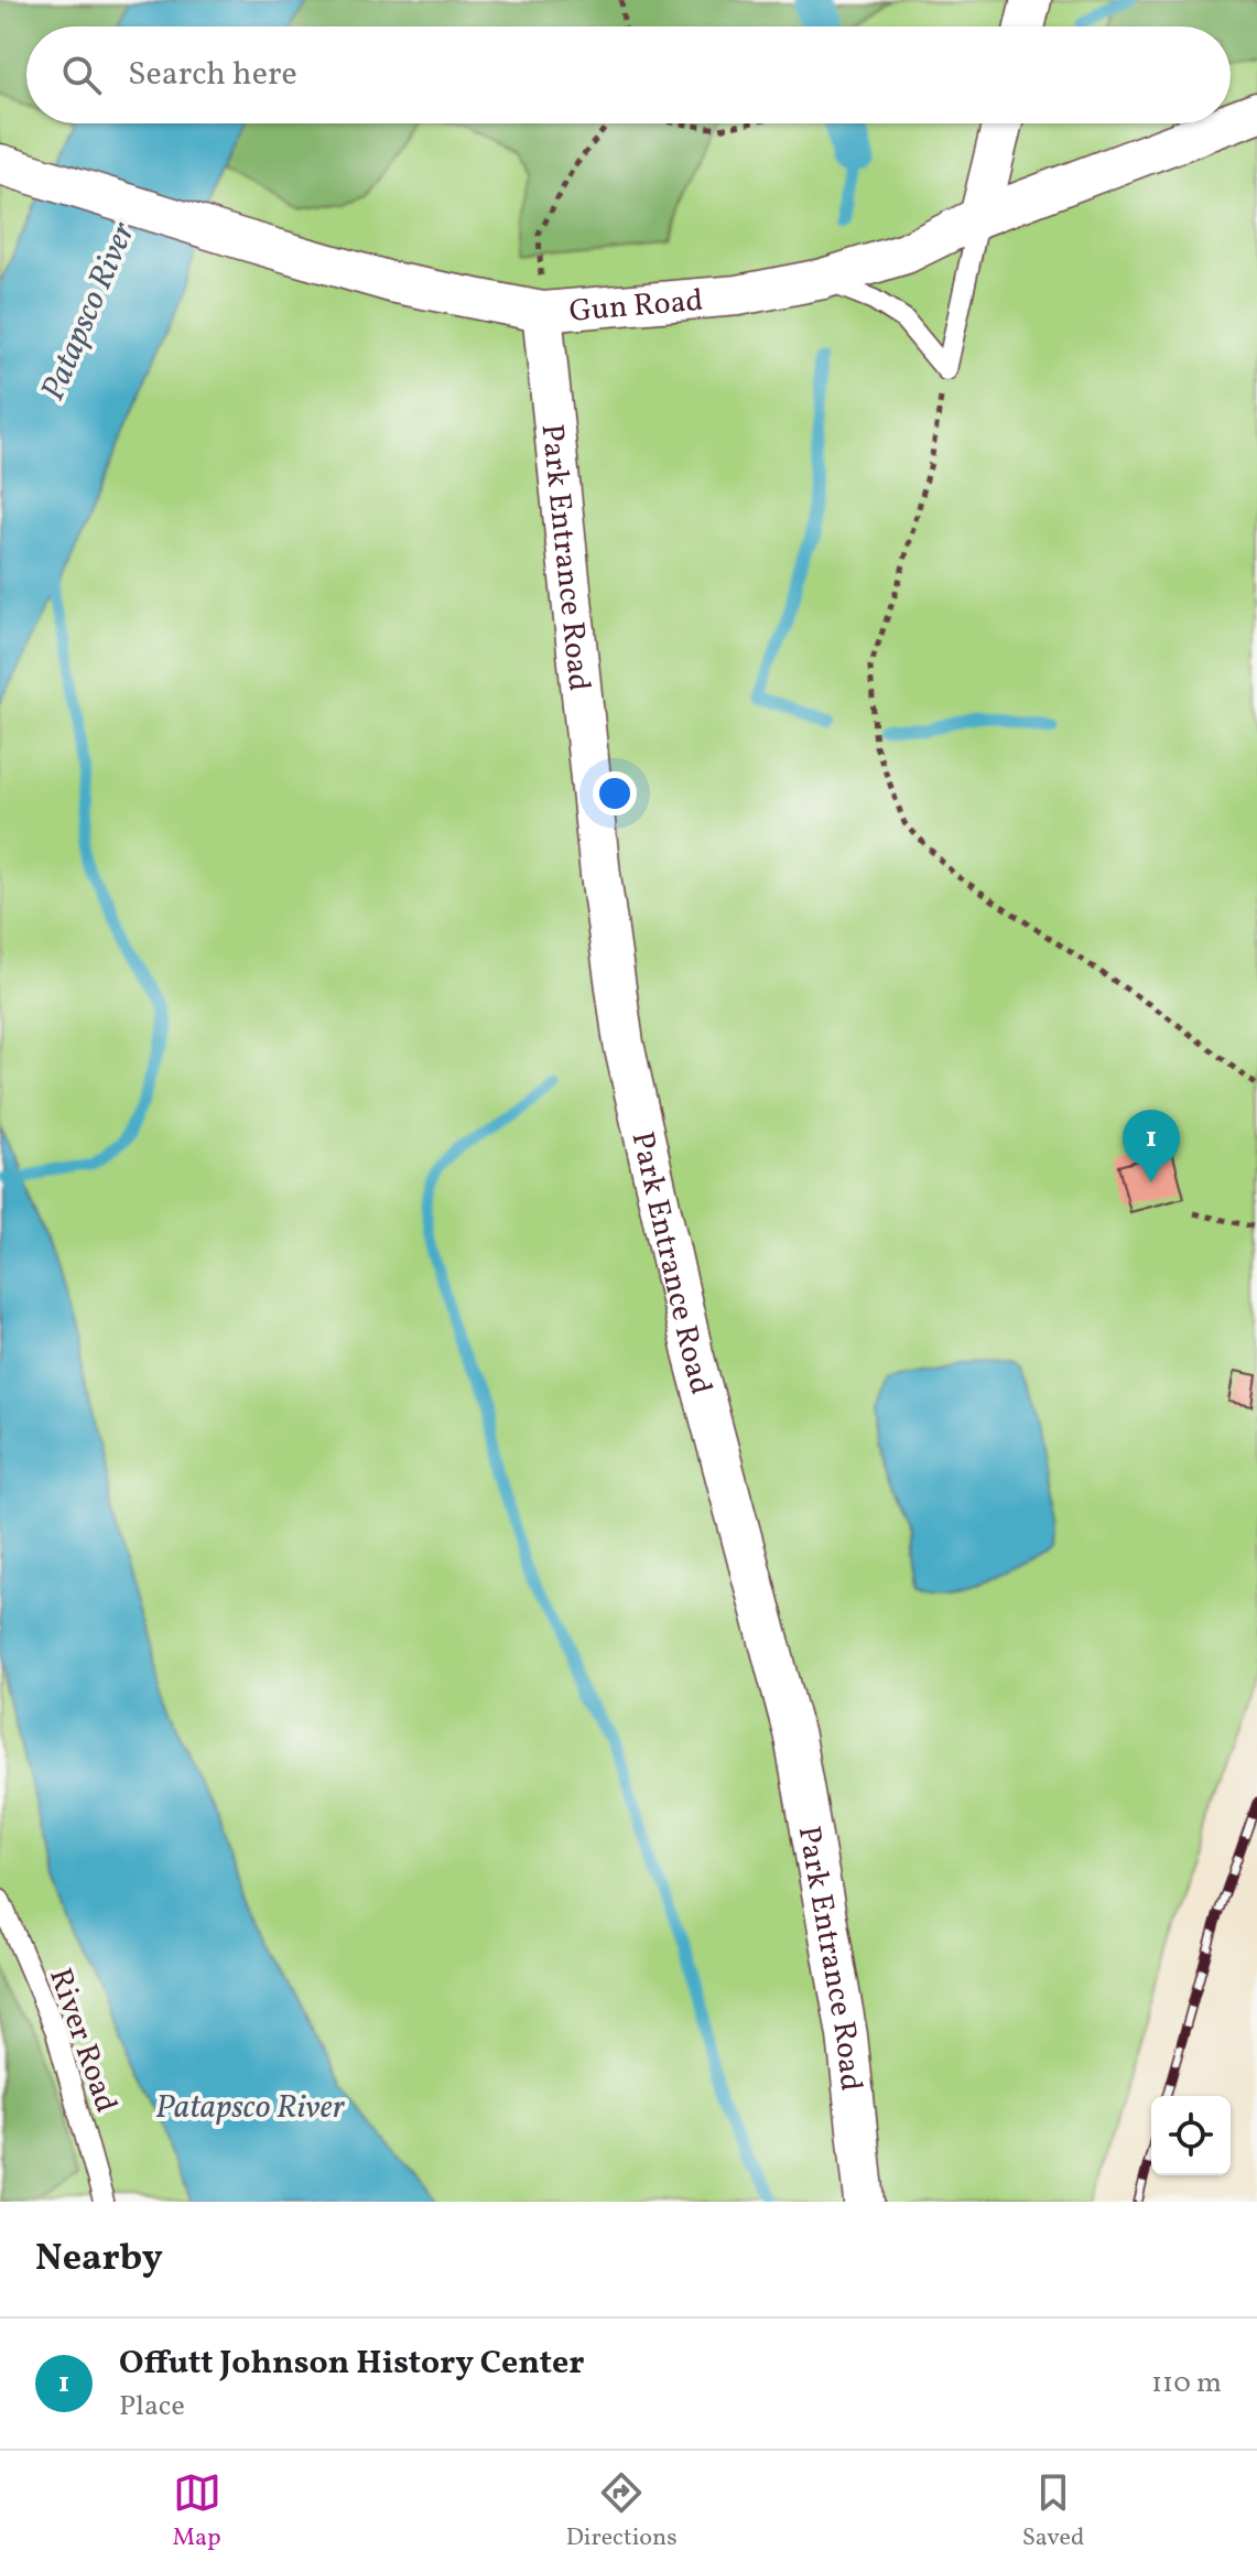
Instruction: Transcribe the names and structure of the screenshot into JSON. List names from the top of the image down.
{
  "streets": {
    "street": ["Gun Road", "Park Entrance Road"],
    "lane": ["River Road"]
  },
  "crossings": [
    ["Gun Road", "Park Entrance Road"]
  ],
  "water": ["Patapsco River"],
  "page": {
    "search": "Search here",
    "pins": "1",
    "heading": "Nearby",
    "list": [
      {
        "mark": "1",
        "name": "Offutt Johnson History Center",
        "note": "Place",
        "value": "110 m"
      }
    ],
    "nav": ["Map", "Directions", "Saved"]
  }
}
